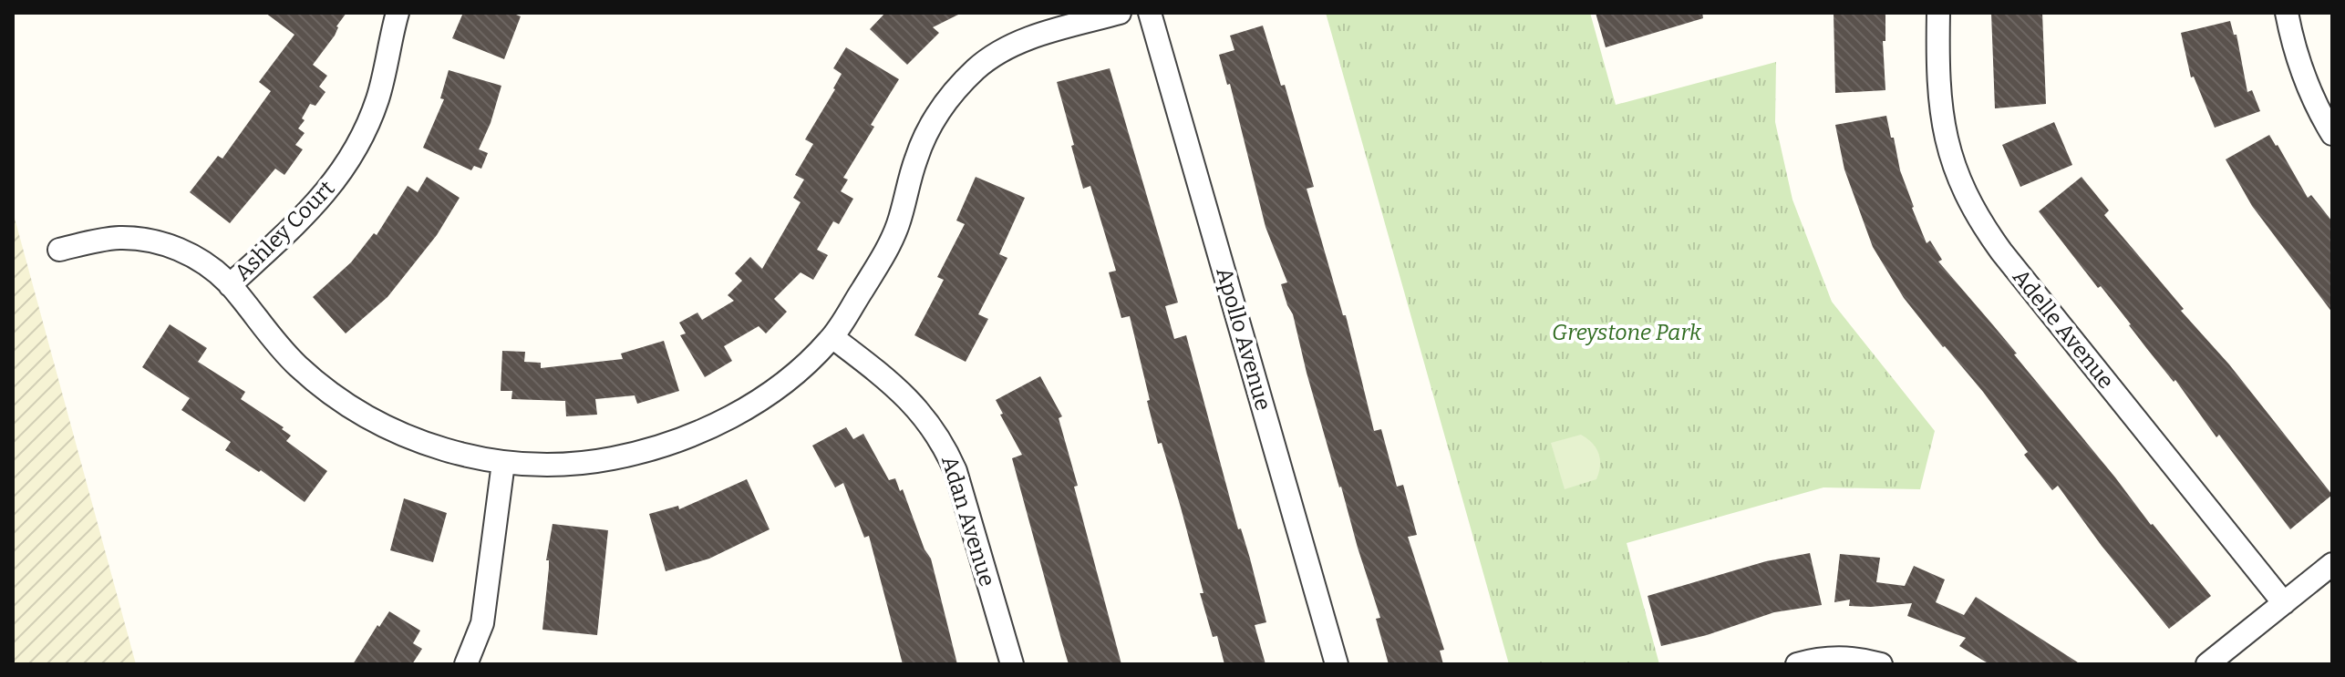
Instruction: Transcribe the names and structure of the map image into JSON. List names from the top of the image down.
{
  "streets": {
    "street": [
      "Ashley Court",
      "Adelle Avenue",
      "Apollo Avenue",
      "Adan Avenue"
    ]
  },
  "parks": ["Greystone Park"]
}
